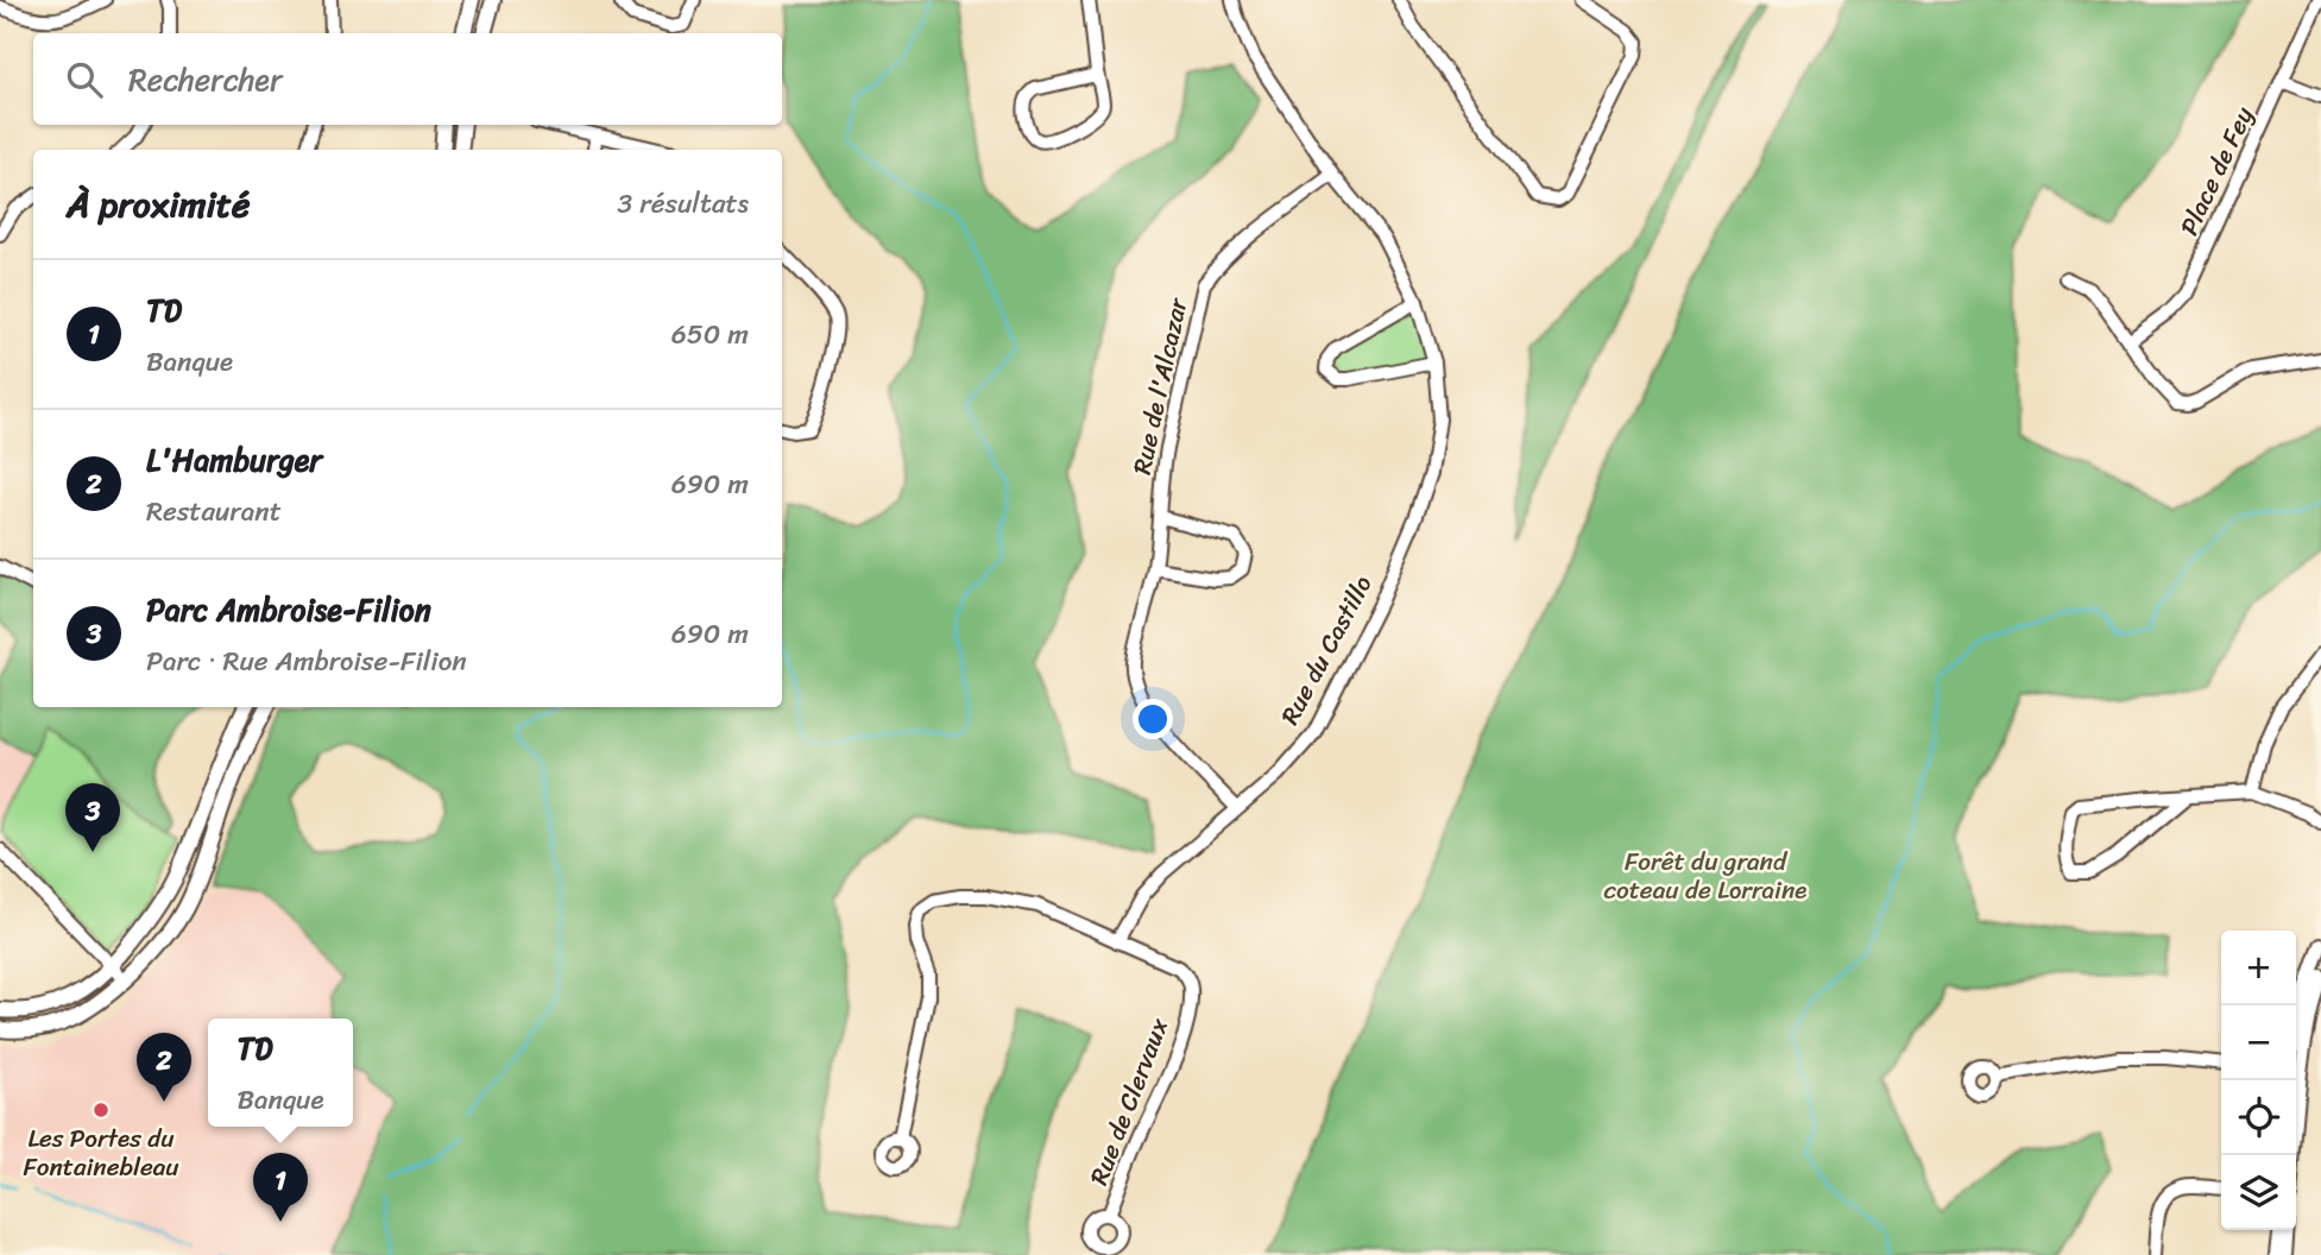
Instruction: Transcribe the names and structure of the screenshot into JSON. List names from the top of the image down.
{
  "streets": {
    "street": [
      "Place de Fey",
      "Rue de l'Alcazar",
      "Rue du Castillo",
      "Rue de Clervaux"
    ]
  },
  "crossings": [
    ["Rue de l'Alcazar", "Rue du Castillo"],
    ["Rue du Castillo", "Rue de Clervaux"]
  ],
  "parks": ["Forêt du grand coteau de Lorraine"],
  "places": ["Les Portes du Fontainebleau"],
  "page": {
    "search": "Rechercher",
    "heading": ["À proximité", "3 résultats"],
    "list": [
      {
        "mark": "1",
        "name": "TD",
        "note": "Banque",
        "value": "650 m"
      },
      {
        "mark": "2",
        "name": "L'Hamburger",
        "note": "Restaurant",
        "value": "690 m"
      },
      {
        "mark": "3",
        "name": "Parc Ambroise-Filion",
        "note": "Parc · Rue Ambroise-Filion",
        "value": "690 m"
      }
    ],
    "pins": ["3", "2", "1"],
    "map_buttons": ["+", "−"],
    "popup": ["TD", "Banque"]
  }
}
